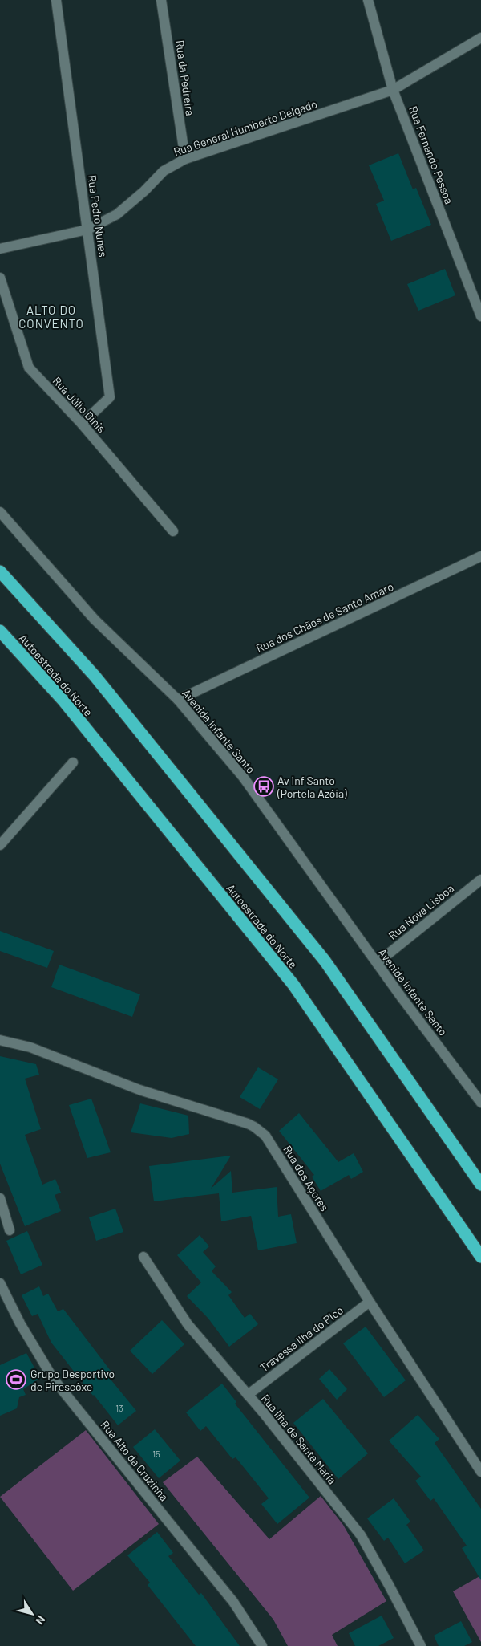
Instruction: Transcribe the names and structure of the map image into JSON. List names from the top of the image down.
{
  "streets": {
    "highway": ["Autoestrada do Norte"],
    "street": [
      "Rua da Pedreira",
      "Rua General Humberto Delgado",
      "Rua Fernando Pessoa",
      "Rua Pedro Nunes",
      "Rua Júlio Dinis",
      "Rua dos Chãos de Santo Amaro",
      "Avenida Infante Santo",
      "Rua Nova Lisboa",
      "Rua dos Açores",
      "Travessa Ilha do Pico",
      "Rua Ilha de Santa Maria",
      "Rua Alto da Cruzinha"
    ]
  },
  "crossings": [
    ["Rua da Pedreira", "Rua General Humberto Delgado"],
    ["Rua General Humberto Delgado", "Rua Fernando Pessoa"],
    ["Rua General Humberto Delgado", "Rua Pedro Nunes"],
    ["Rua Pedro Nunes", "Rua Júlio Dinis"],
    ["Rua dos Chãos de Santo Amaro", "Avenida Infante Santo"],
    ["Avenida Infante Santo", "Rua Nova Lisboa"],
    ["Rua dos Açores", "Travessa Ilha do Pico"],
    ["Travessa Ilha do Pico", "Rua Ilha de Santa Maria"]
  ],
  "districts": ["ALTO DO CONVENTO"],
  "places": {
    "bus stop": ["Av Inf Santo (Portela Azóia)"],
    "sports": ["Grupo Desportivo de Pirescôxe"]
  },
  "house_numbers": ["13", "15"],
  "north": "bottom right"
}
